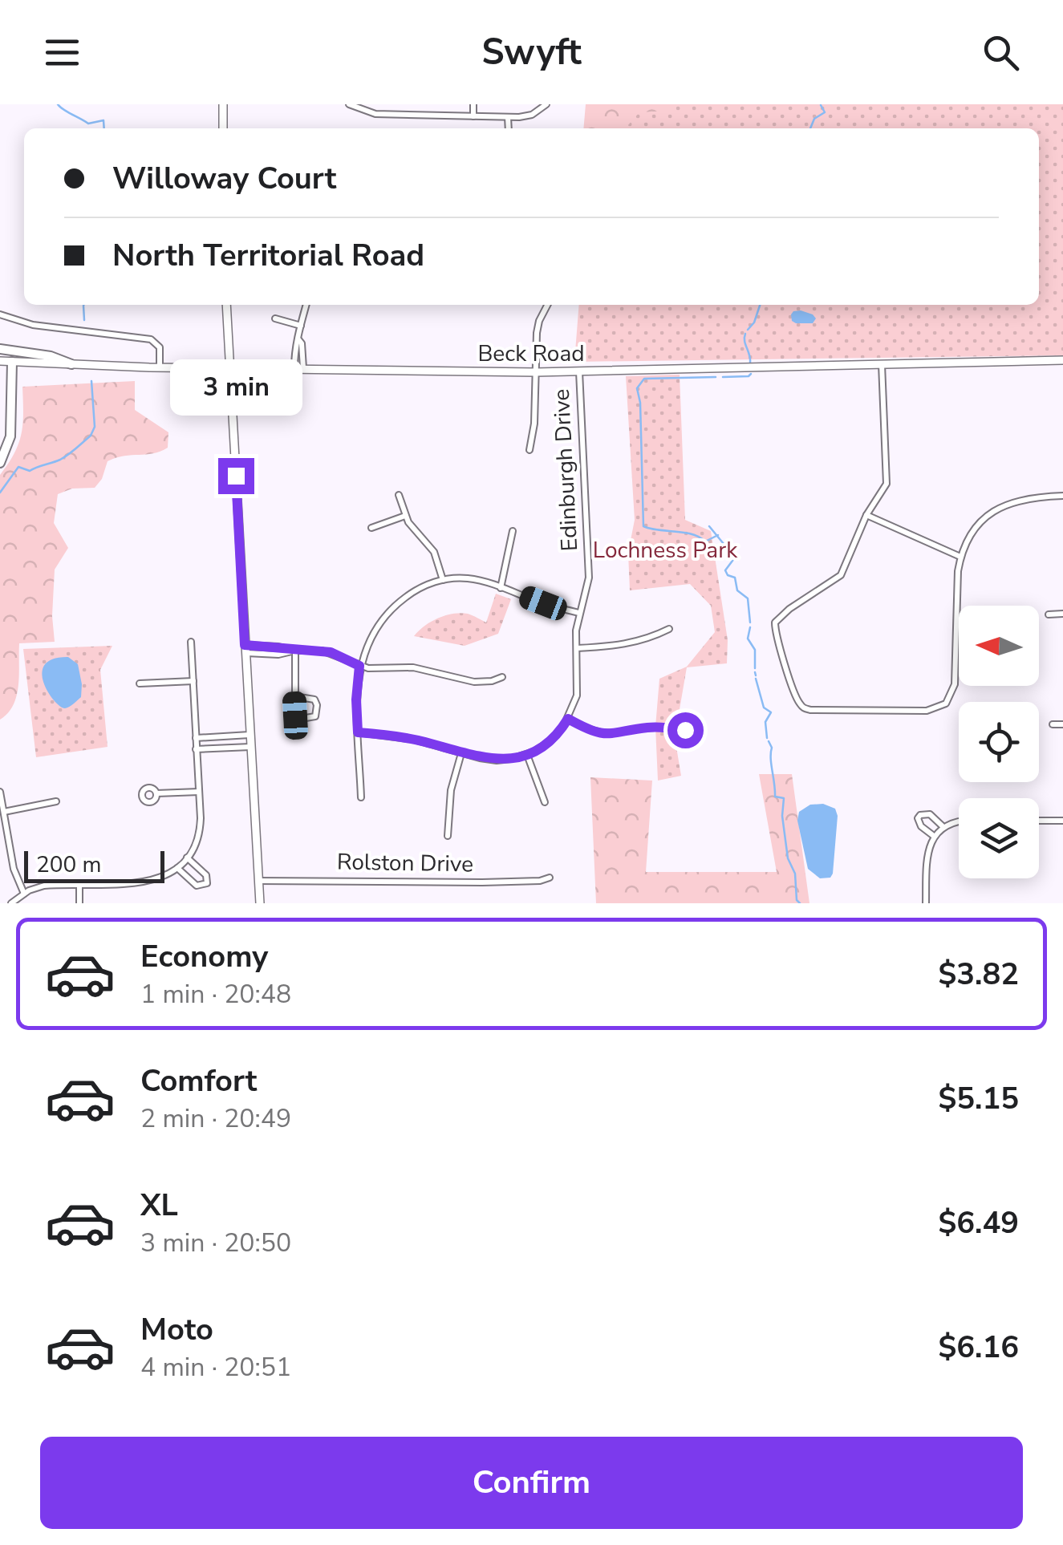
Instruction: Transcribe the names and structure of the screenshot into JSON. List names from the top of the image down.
{
  "streets": {
    "main road": ["Beck Road"],
    "street": ["Edinburgh Drive", "Rolston Drive"]
  },
  "crossings": [
    ["Beck Road", "Edinburgh Drive"]
  ],
  "parks": ["Lochness Park"],
  "scale_bar": "200 m",
  "north": "left",
  "page": {
    "header": "Swyft",
    "banner": ["Willoway Court", "North Territorial Road"],
    "bubble": "3 min",
    "scale": "200 m",
    "list": [
      {
        "name": "Economy",
        "note": "1 min · 20:48",
        "value": "$3.82"
      },
      {
        "name": "Comfort",
        "note": "2 min · 20:49",
        "value": "$5.15"
      },
      {
        "name": "XL",
        "note": "3 min · 20:50",
        "value": "$6.49"
      },
      {
        "name": "Moto",
        "note": "4 min · 20:51",
        "value": "$6.16"
      }
    ],
    "buttons": "Confirm"
  }
}
